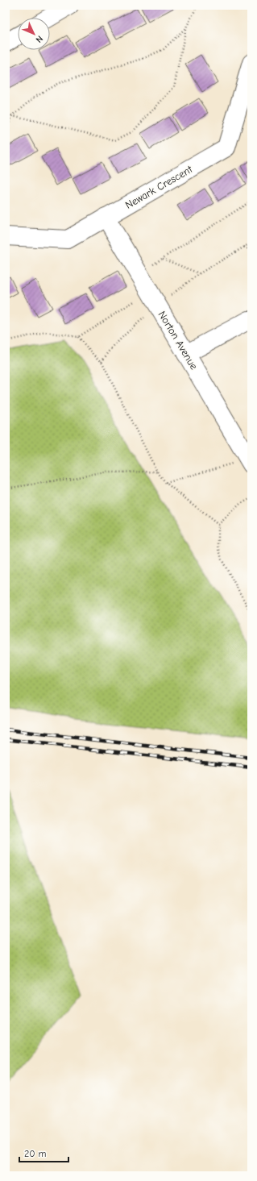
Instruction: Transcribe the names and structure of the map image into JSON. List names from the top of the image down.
{
  "streets": {
    "street": ["Newark Crescent", "Norton Avenue"]
  },
  "crossings": [
    ["Newark Crescent", "Norton Avenue"]
  ],
  "scale_bar": "20 m",
  "north": "bottom right"
}
